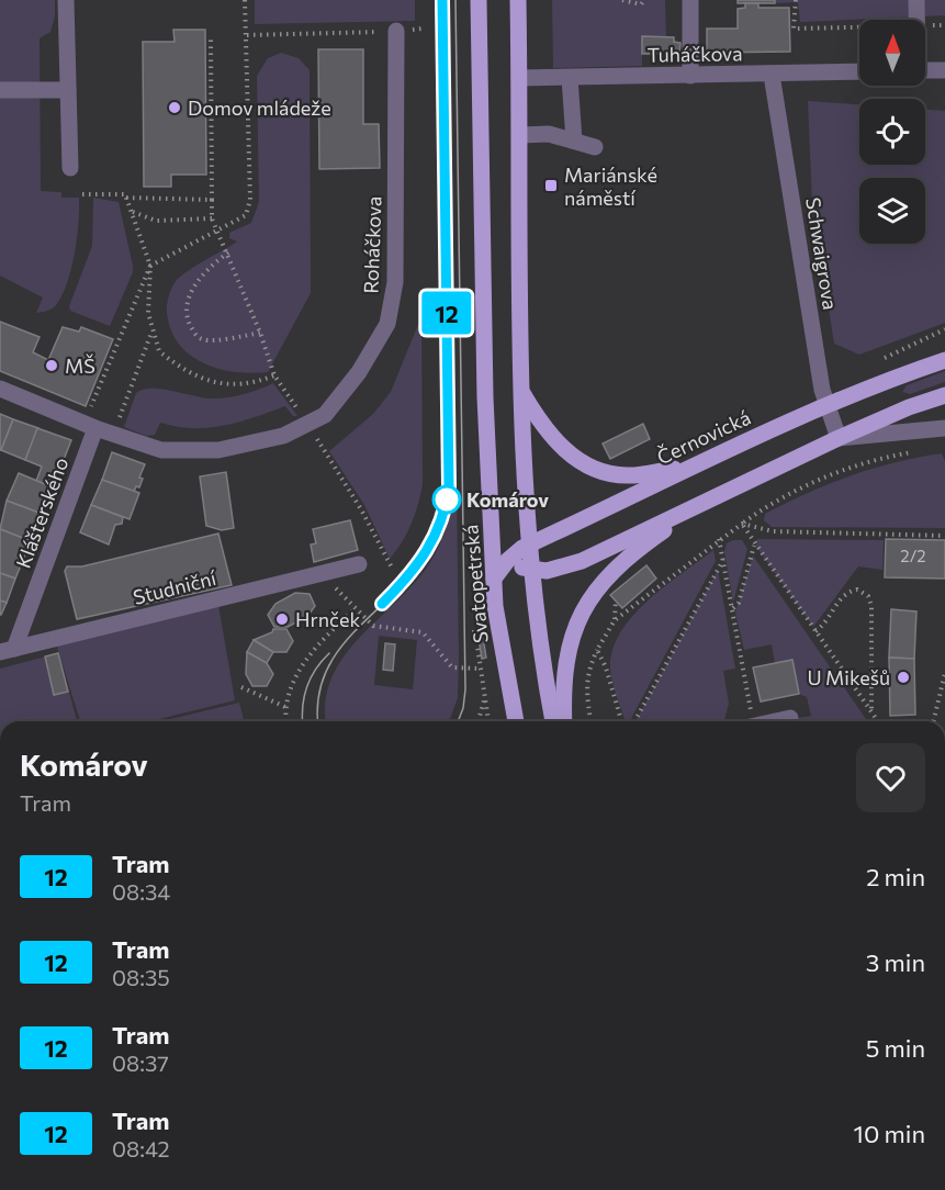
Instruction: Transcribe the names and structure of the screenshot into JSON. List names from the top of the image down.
{
  "streets": {
    "main road": ["Černovická", "Svatopetrská"],
    "street": [
      "Tuháčkova",
      "Roháčkova",
      "Schwaigrova",
      "Klášterského",
      "Studniční"
    ]
  },
  "crossings": [
    ["Tuháčkova", "Schwaigrova"],
    ["Roháčkova", "Klášterského"],
    ["Schwaigrova", "Černovická"],
    ["Černovická", "Svatopetrská"],
    ["Klášterského", "Studniční"]
  ],
  "places": {
    "other": [
      "Domov mládeže",
      "MŠ",
      "Komárov",
      "Hrnček",
      "U Mikešů"
    ],
    "transit": ["Mariánské náměstí"]
  },
  "lines": ["tram line 12"],
  "house_numbers": ["2/2"],
  "north": "top",
  "page": {
    "on_map": "12",
    "heading": ["Komárov", "Tram"],
    "list": [
      {
        "mark": "12",
        "name": "Tram",
        "note": "08:34",
        "value": "2 min"
      },
      {
        "mark": "12",
        "name": "Tram",
        "note": "08:35",
        "value": "3 min"
      },
      {
        "mark": "12",
        "name": "Tram",
        "note": "08:37",
        "value": "5 min"
      },
      {
        "mark": "12",
        "name": "Tram",
        "note": "08:42",
        "value": "10 min"
      }
    ]
  }
}
